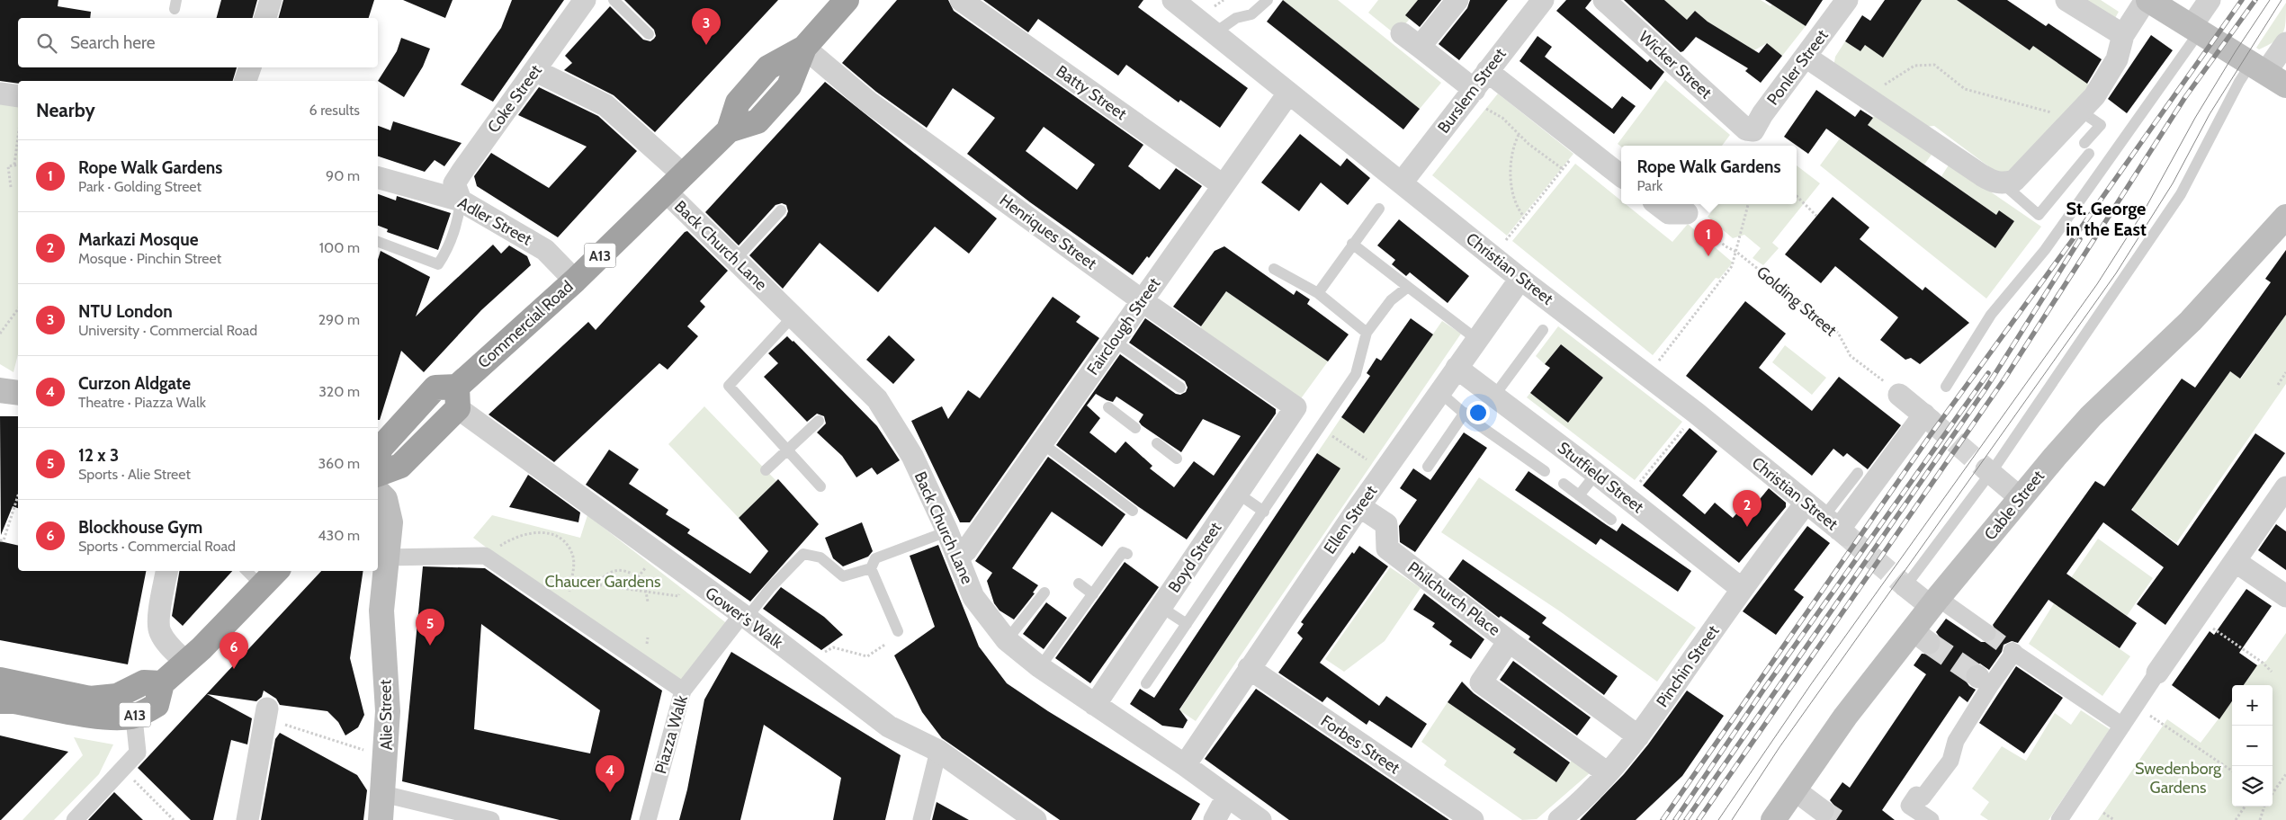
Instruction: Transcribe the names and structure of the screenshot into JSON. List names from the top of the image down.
{
  "streets": {
    "highway": ["A13", "Commercial Road"],
    "main road": ["Cable Street", "Alie Street"],
    "street": [
      "Wicker Street",
      "Ponler Street",
      "Burslem Street",
      "Batty Street",
      "Coke Street",
      "Adler Street",
      "Henriques Street",
      "Back Church Lane",
      "Christian Street",
      "Fairclough Street",
      "Stutfield Street",
      "Ellen Street",
      "Boyd Street",
      "Philchurch Place",
      "Gower's Walk",
      "Pinchin Street",
      "Piazza Walk",
      "Forbes Street"
    ],
    "path": ["Golding Street"]
  },
  "crossings": [
    ["Wicker Street", "Ponler Street"],
    ["Burslem Street", "Christian Street"],
    ["Batty Street", "Fairclough Street"],
    ["Coke Street", "Adler Street"],
    ["Adler Street", "Commercial Road"],
    ["Henriques Street", "Commercial Road"],
    ["Henriques Street", "Fairclough Street"],
    ["Henriques Street", "Boyd Street"],
    ["Back Church Lane", "Commercial Road"],
    ["Back Church Lane", "Fairclough Street"],
    ["Back Church Lane", "Ellen Street"],
    ["Back Church Lane", "Boyd Street"],
    ["Christian Street", "Fairclough Street"],
    ["Christian Street", "Ellen Street"],
    ["Christian Street", "Pinchin Street"],
    ["Golding Street", "Pinchin Street"],
    ["Commercial Road", "Gower's Walk"],
    ["Stutfield Street", "Ellen Street"],
    ["Stutfield Street", "Pinchin Street"],
    ["Ellen Street", "Philchurch Place"],
    ["Ellen Street", "Forbes Street"],
    ["Philchurch Place", "Pinchin Street"],
    ["Gower's Walk", "Piazza Walk"]
  ],
  "districts": ["St. George in the East"],
  "parks": ["Chaucer Gardens", "Swedenborg Gardens"],
  "page": {
    "pins": [
      "3",
      "1",
      "2",
      "5",
      "6",
      "4"
    ],
    "search": "Search here",
    "heading": ["Nearby", "6 results"],
    "list": [
      {
        "mark": "1",
        "name": "Rope Walk Gardens",
        "note": "Park · Golding Street",
        "value": "90 m"
      },
      {
        "mark": "2",
        "name": "Markazi Mosque",
        "note": "Mosque · Pinchin Street",
        "value": "100 m"
      },
      {
        "mark": "3",
        "name": "NTU London",
        "note": "University · Commercial Road",
        "value": "290 m"
      },
      {
        "mark": "4",
        "name": "Curzon Aldgate",
        "note": "Theatre · Piazza Walk",
        "value": "320 m"
      },
      {
        "mark": "5",
        "name": "12 x 3",
        "note": "Sports · Alie Street",
        "value": "360 m"
      },
      {
        "mark": "6",
        "name": "Blockhouse Gym",
        "note": "Sports · Commercial Road",
        "value": "430 m"
      }
    ],
    "popup": ["Rope Walk Gardens", "Park"],
    "map_buttons": ["+", "−"]
  }
}
